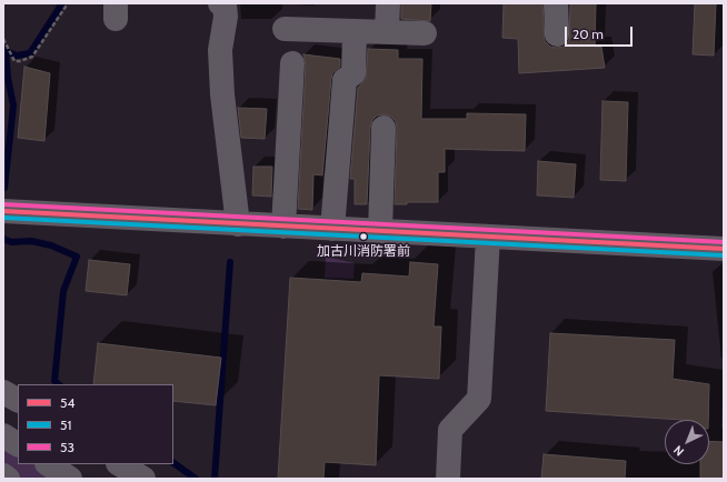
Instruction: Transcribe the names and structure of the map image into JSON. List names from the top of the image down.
{
  "places": ["加古川消防署前"],
  "lines": ["transit line 53", "transit line 54", "transit line 51"],
  "legend": ["54", "51", "53"],
  "scale_bar": "20 m",
  "north": "bottom left"
}
